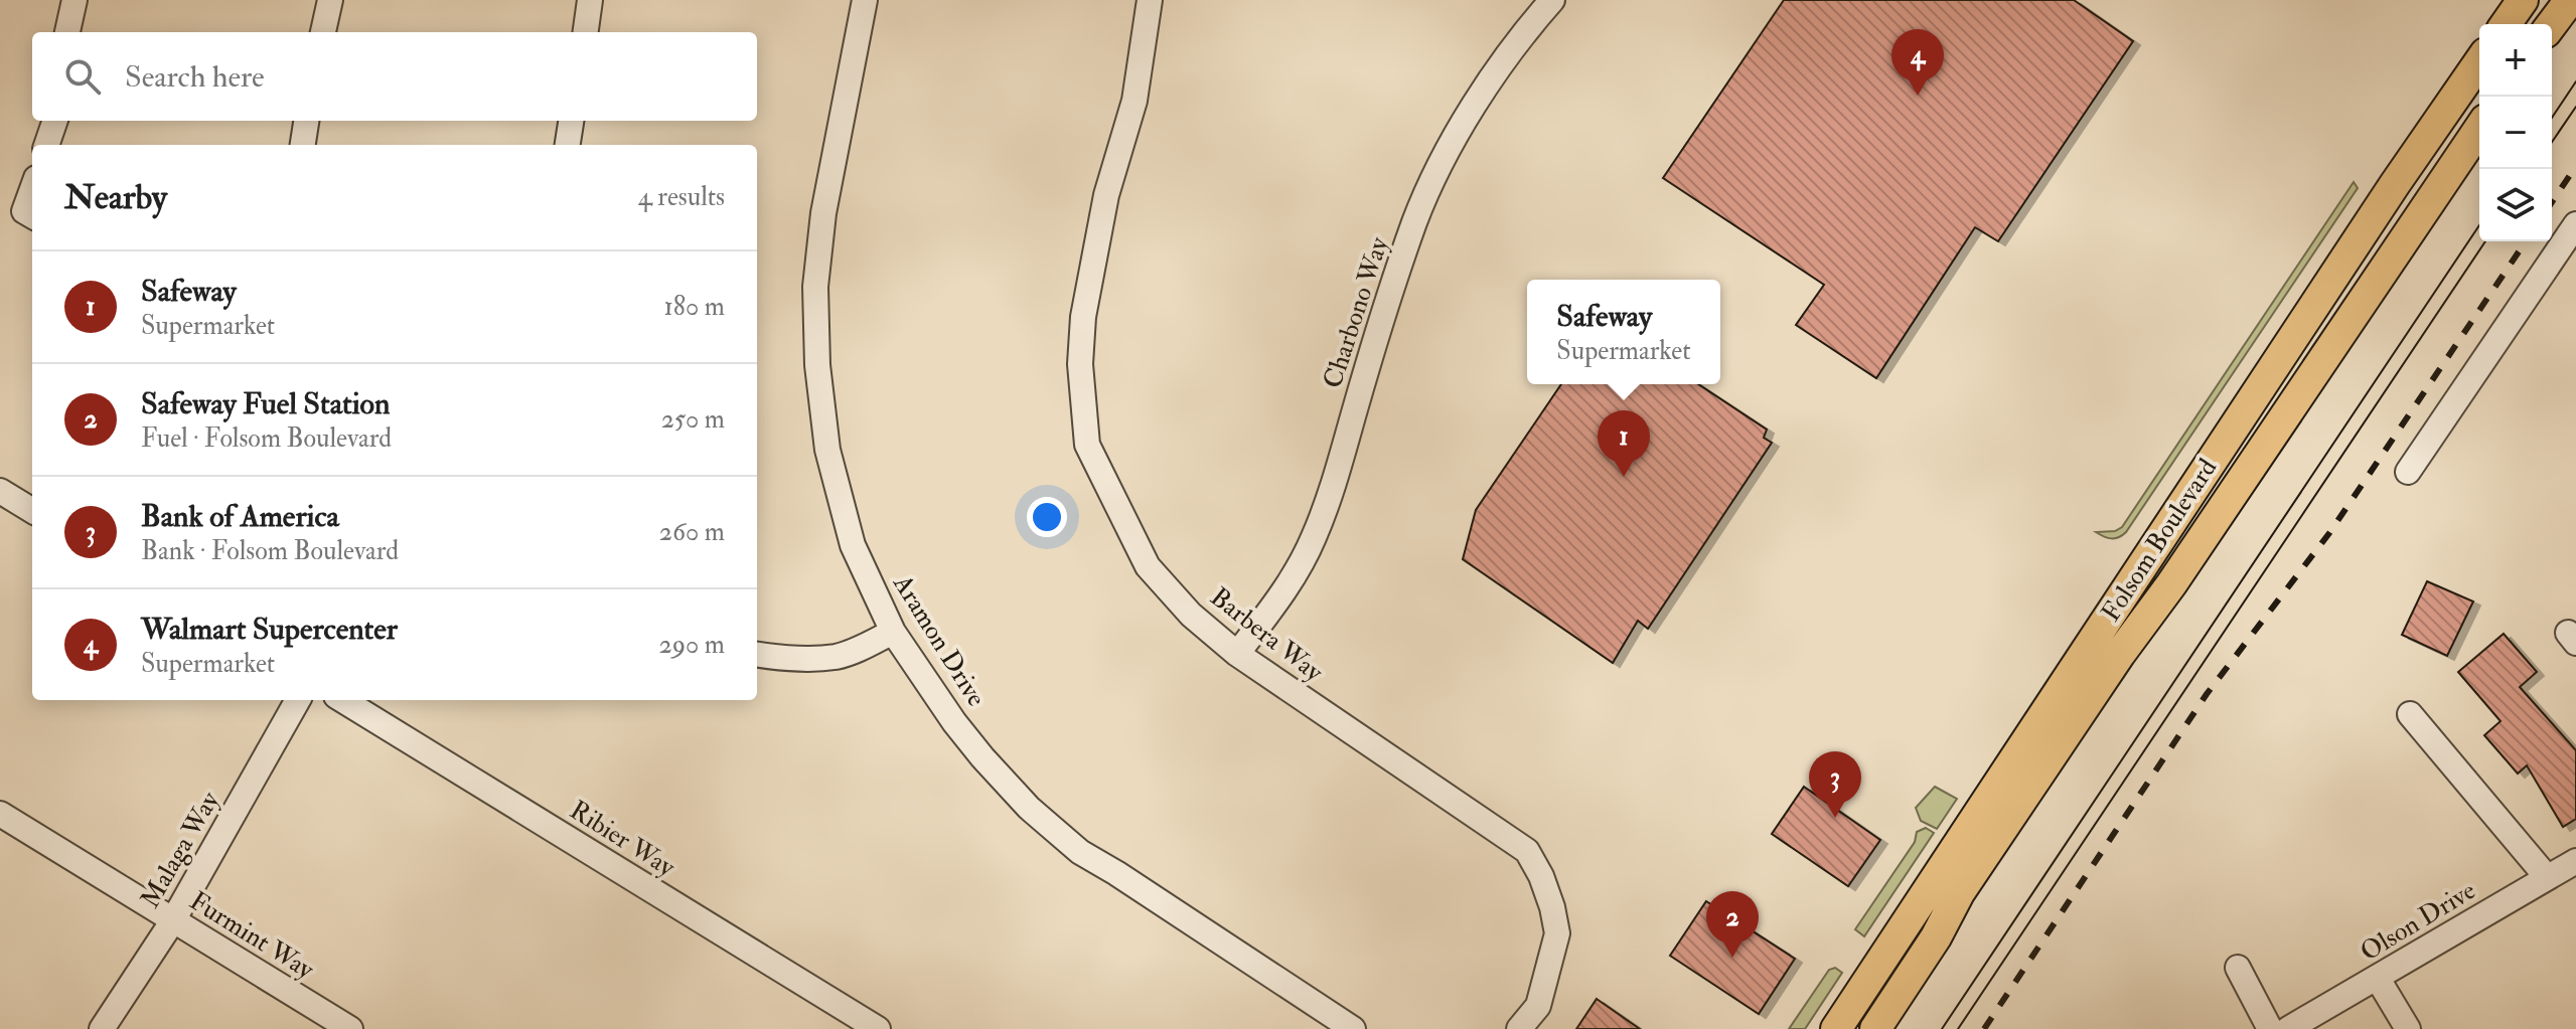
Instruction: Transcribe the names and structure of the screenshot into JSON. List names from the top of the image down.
{
  "streets": {
    "main road": ["Folsom Boulevard"],
    "street": [
      "Charbono Way",
      "Barbera Way",
      "Aramon Drive",
      "Ribier Way",
      "Malaga Way",
      "Olson Drive",
      "Furmint Way"
    ]
  },
  "crossings": [
    ["Charbono Way", "Barbera Way"],
    ["Malaga Way", "Furmint Way"]
  ],
  "page": {
    "map_buttons": ["+", "−"],
    "pins": [
      "4",
      "1",
      "3",
      "2"
    ],
    "search": "Search here",
    "heading": ["Nearby", "4 results"],
    "list": [
      {
        "mark": "1",
        "name": "Safeway",
        "note": "Supermarket",
        "value": "180 m"
      },
      {
        "mark": "2",
        "name": "Safeway Fuel Station",
        "note": "Fuel · Folsom Boulevard",
        "value": "250 m"
      },
      {
        "mark": "3",
        "name": "Bank of America",
        "note": "Bank · Folsom Boulevard",
        "value": "260 m"
      },
      {
        "mark": "4",
        "name": "Walmart Supercenter",
        "note": "Supermarket",
        "value": "290 m"
      }
    ],
    "popup": ["Safeway", "Supermarket"]
  }
}
